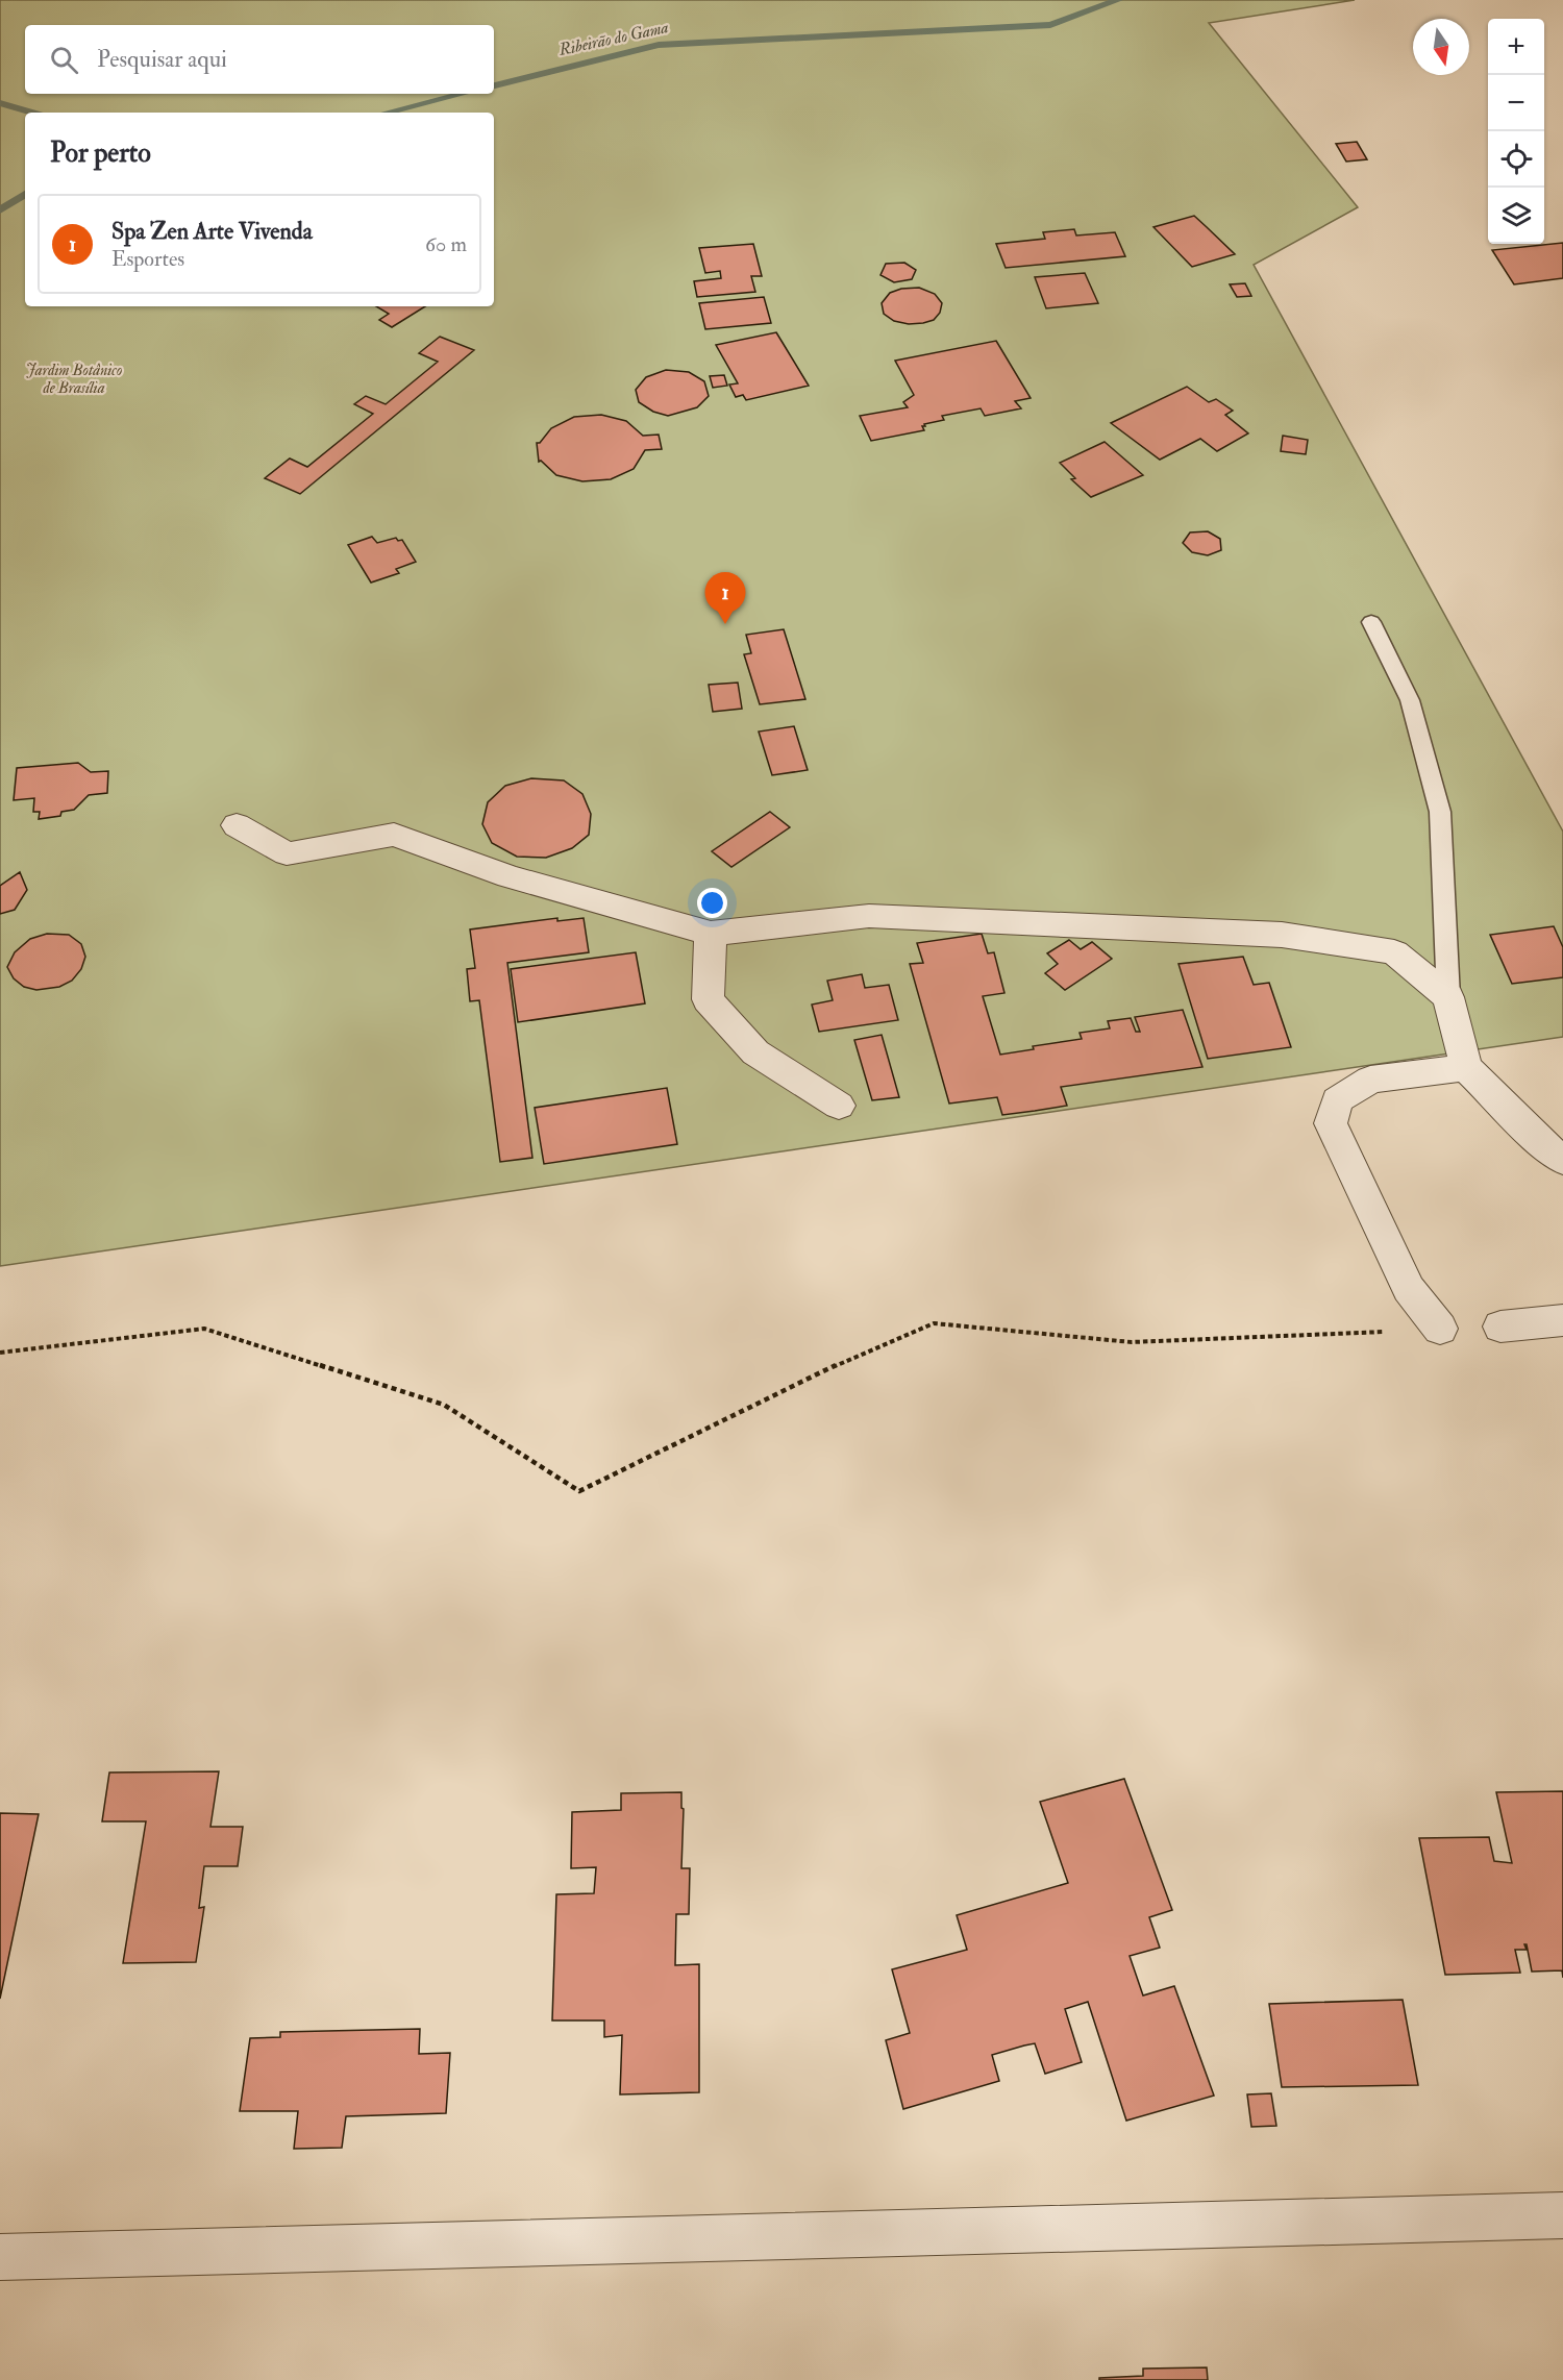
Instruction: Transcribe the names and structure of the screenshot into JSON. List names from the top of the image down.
{
  "water": ["Ribeirão do Gama"],
  "parks": ["Jardim Botânico de Brasília"],
  "north": "bottom",
  "page": {
    "map_buttons": ["+", "−"],
    "search": "Pesquisar aqui",
    "heading": "Por perto",
    "list": [
      {
        "mark": "1",
        "name": "Spa Zen Arte Vivenda",
        "note": "Esportes",
        "value": "60 m"
      }
    ],
    "pins": "1"
  }
}
